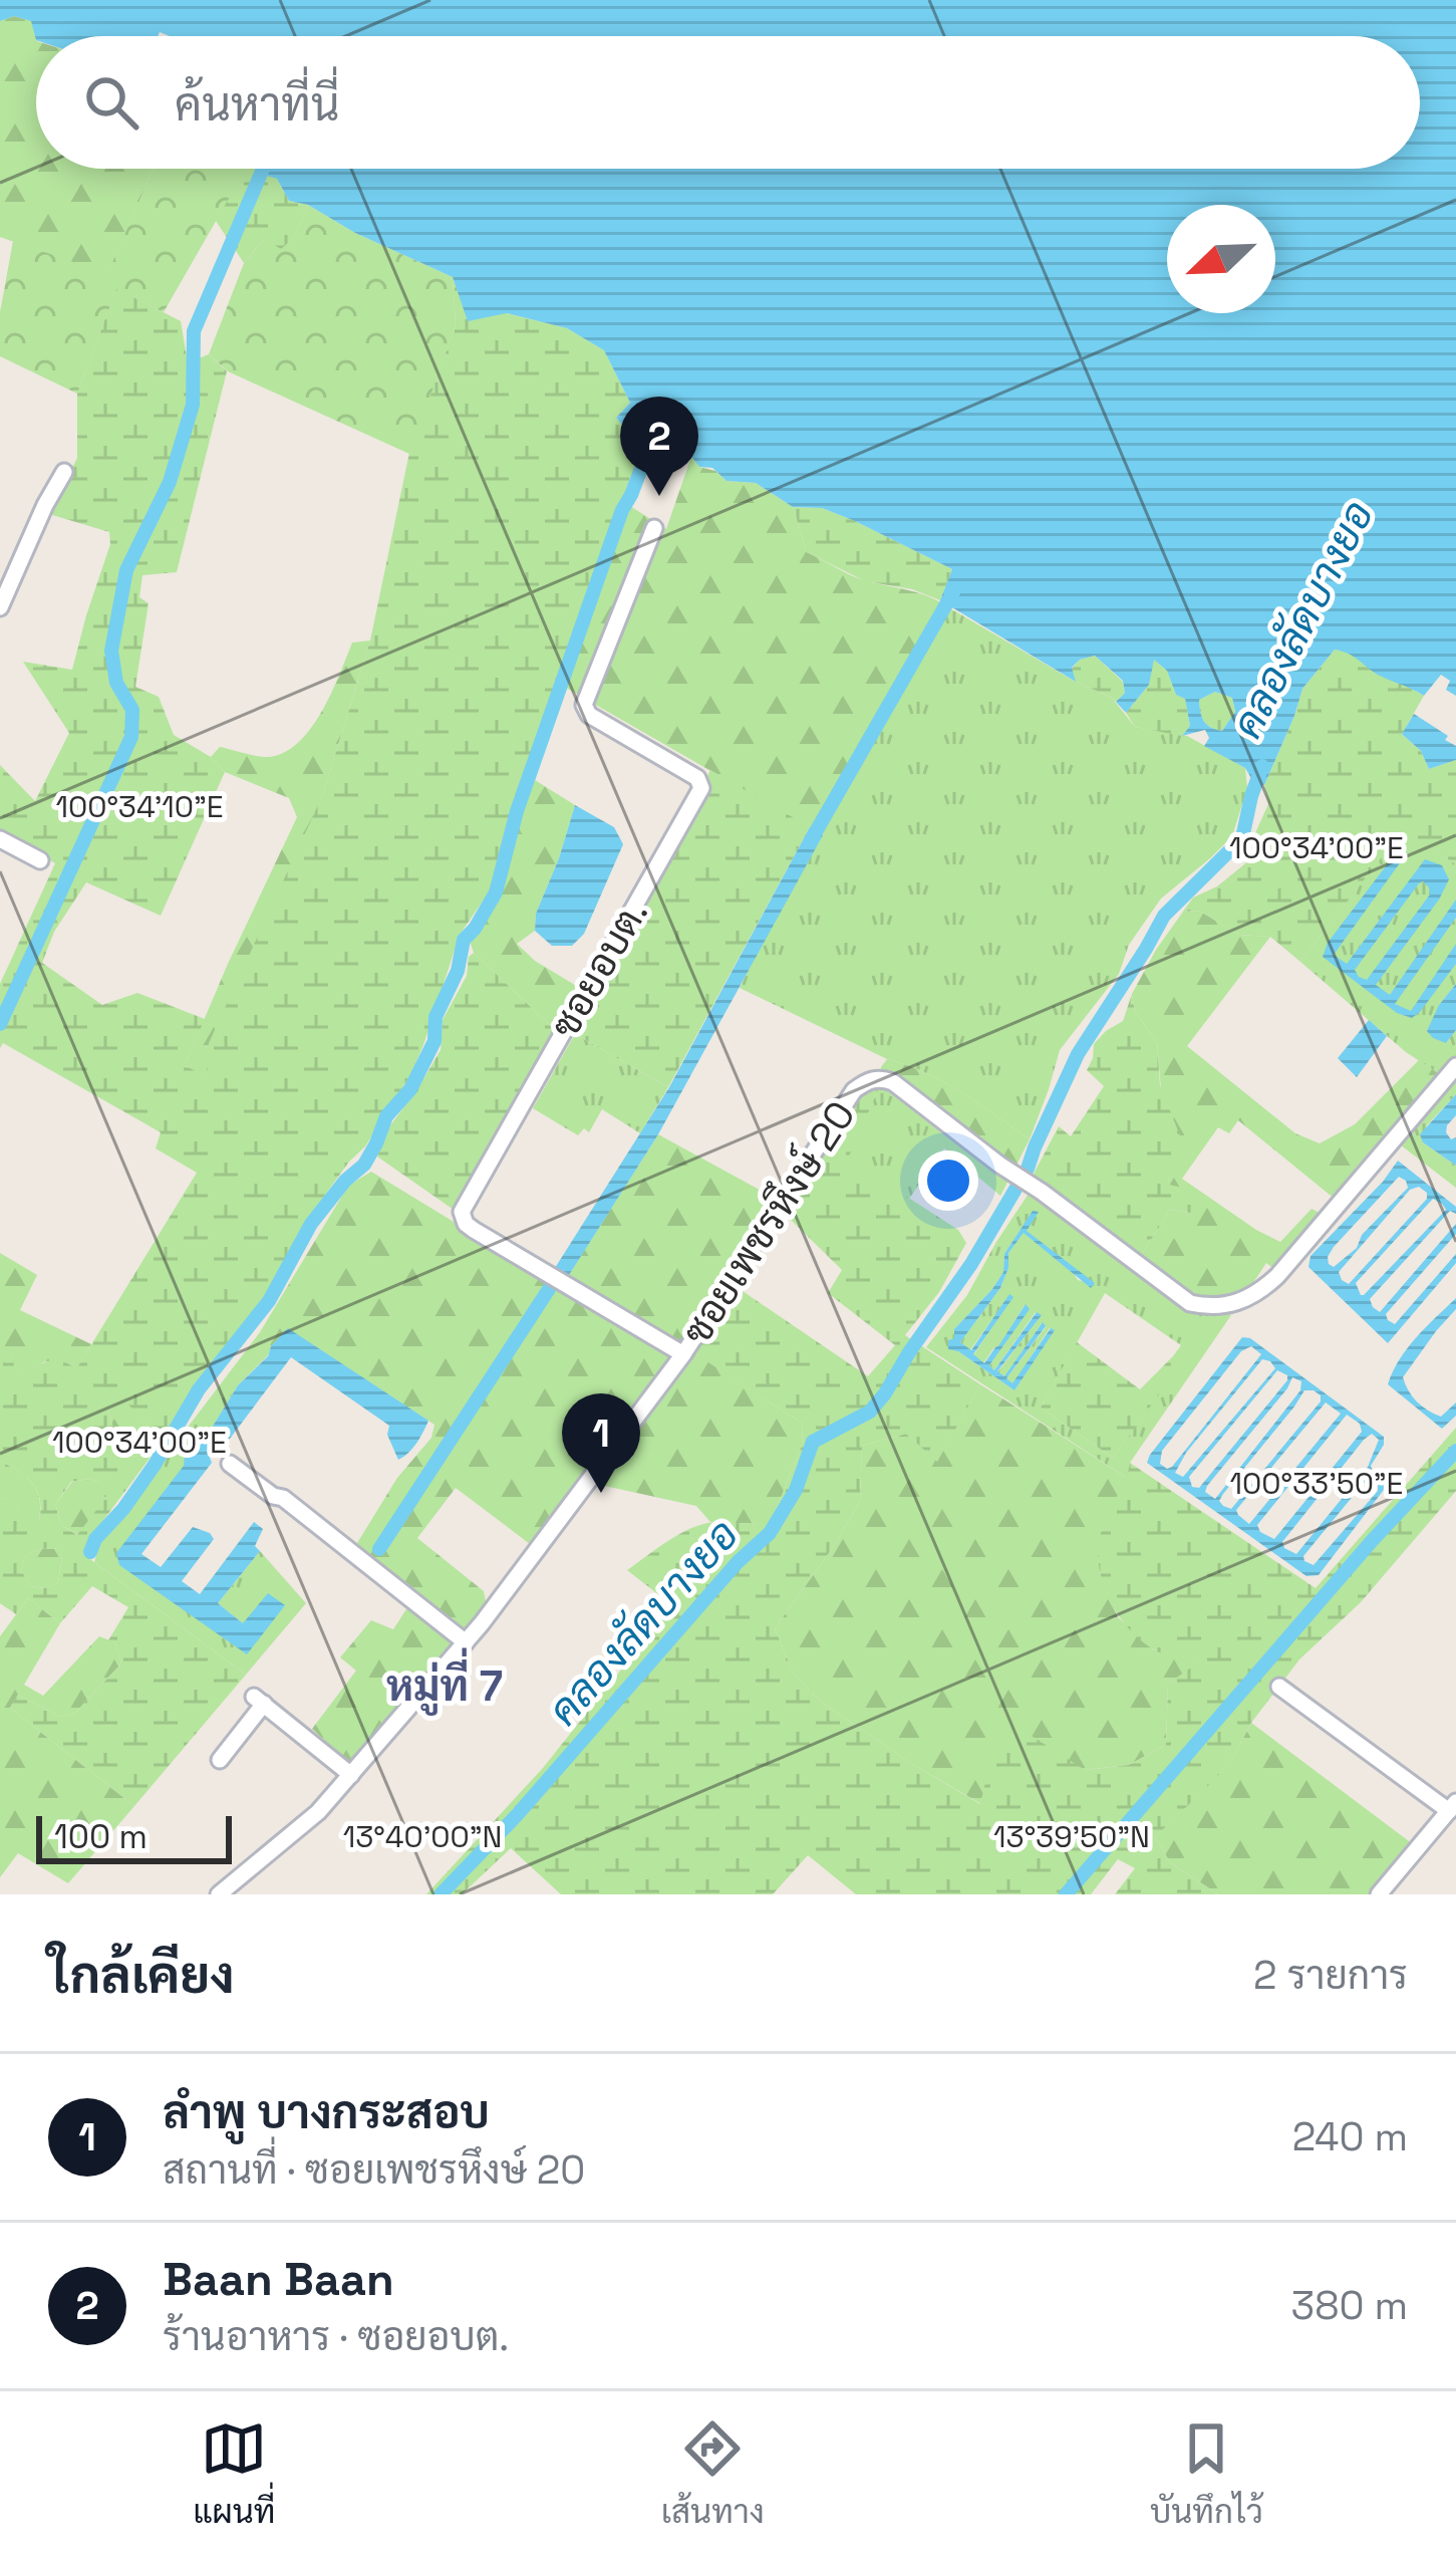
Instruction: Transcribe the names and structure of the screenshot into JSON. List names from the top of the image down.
{
  "streets": {
    "street": ["ซอยอบต.", "ซอยเพชรหึงษ์ 20"]
  },
  "crossings": [
    ["ซอยอบต.", "ซอยเพชรหึงษ์ 20"]
  ],
  "districts": ["หมู่ที่ 7"],
  "water": ["คลองลัดบางยอ"],
  "scale_bar": "100 m",
  "north": "bottom left",
  "page": {
    "search": "ค้นหาที่นี่",
    "pins": ["2", "1"],
    "scale": "100 m",
    "heading": ["ใกล้เคียง", "2 รายการ"],
    "list": [
      {
        "mark": "1",
        "name": "ลำพู บางกระสอบ",
        "note": "สถานที่ · ซอยเพชรหึงษ์ 20",
        "value": "240 m"
      },
      {
        "mark": "2",
        "name": "Baan Baan",
        "note": "ร้านอาหาร · ซอยอบต.",
        "value": "380 m"
      }
    ],
    "nav": ["แผนที่", "เส้นทาง", "บันทึกไว้"]
  },
  "coordinates": [
    "100°34'10\"E",
    "100°34'00\"E",
    "100°33'50\"E",
    "13°40'00\"N",
    "13°39'50\"N"
  ]
}
